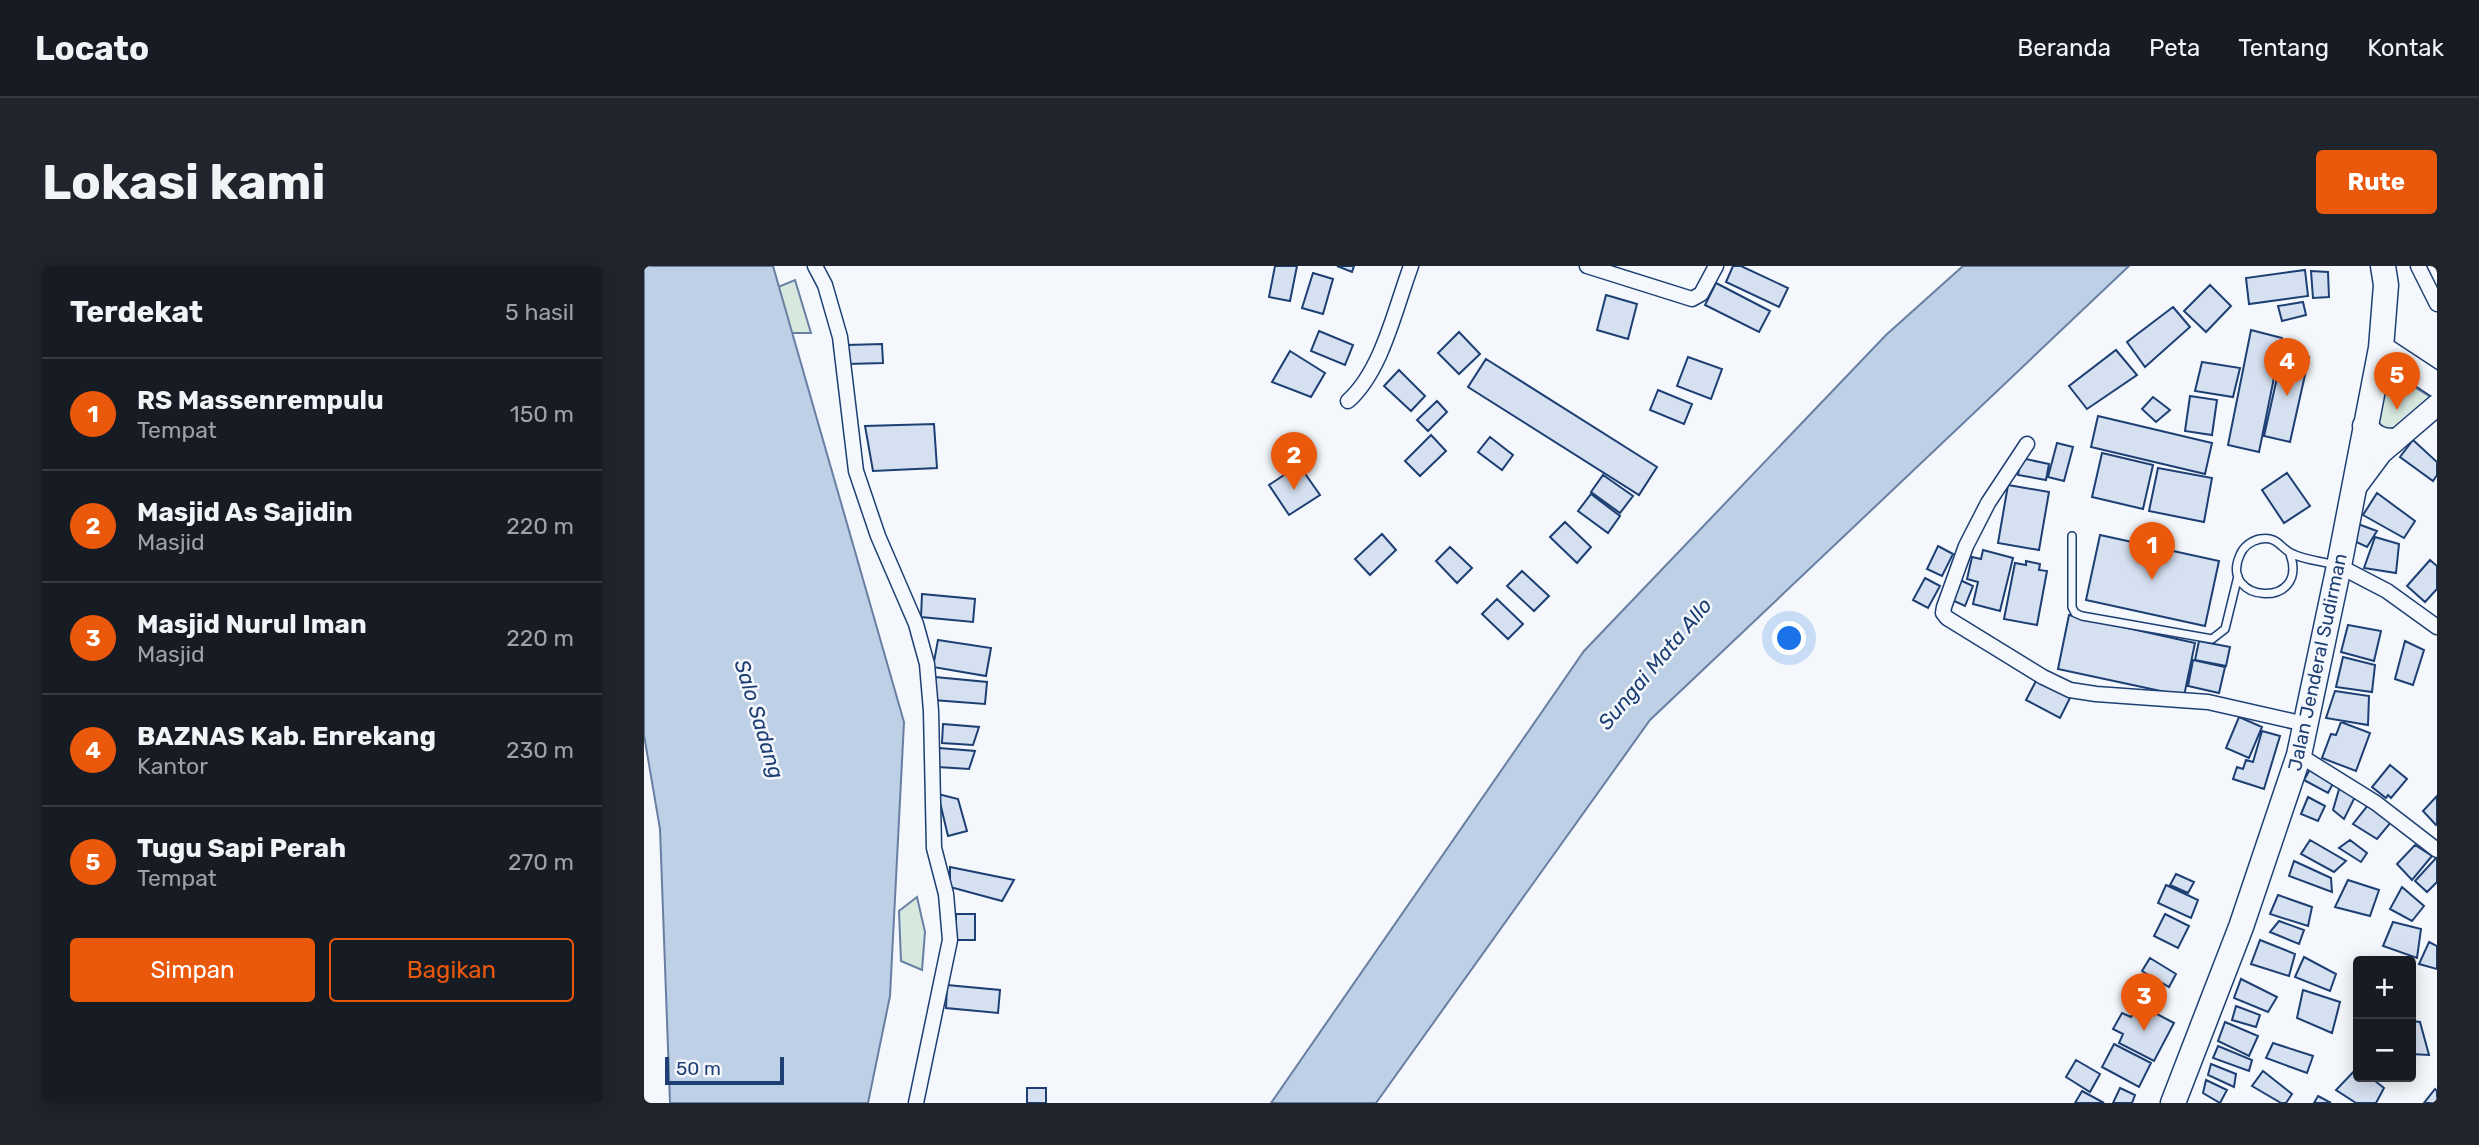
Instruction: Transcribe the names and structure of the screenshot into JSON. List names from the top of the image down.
{
  "streets": {
    "highway": ["Jalan Jenderal Sudirman"]
  },
  "water": ["Sungai Mata Allo", "Salo Sadang"],
  "scale_bar": "50 m",
  "page": {
    "header": "Locato",
    "nav": [
      "Beranda",
      "Peta",
      "Tentang",
      "Kontak"
    ],
    "buttons": [
      "Rute",
      ["Simpan", "Bagikan"]
    ],
    "title": "Lokasi kami",
    "heading": ["Terdekat", "5 hasil"],
    "pins": [
      "4",
      "5",
      "2",
      "1",
      "3"
    ],
    "list": [
      {
        "mark": "1",
        "name": "RS Massenrempulu",
        "note": "Tempat",
        "value": "150 m"
      },
      {
        "mark": "2",
        "name": "Masjid As Sajidin",
        "note": "Masjid",
        "value": "220 m"
      },
      {
        "mark": "3",
        "name": "Masjid Nurul Iman",
        "note": "Masjid",
        "value": "220 m"
      },
      {
        "mark": "4",
        "name": "BAZNAS Kab. Enrekang",
        "note": "Kantor",
        "value": "230 m"
      },
      {
        "mark": "5",
        "name": "Tugu Sapi Perah",
        "note": "Tempat",
        "value": "270 m"
      }
    ],
    "map_buttons": ["+", "−"],
    "scale": "50 m"
  }
}
